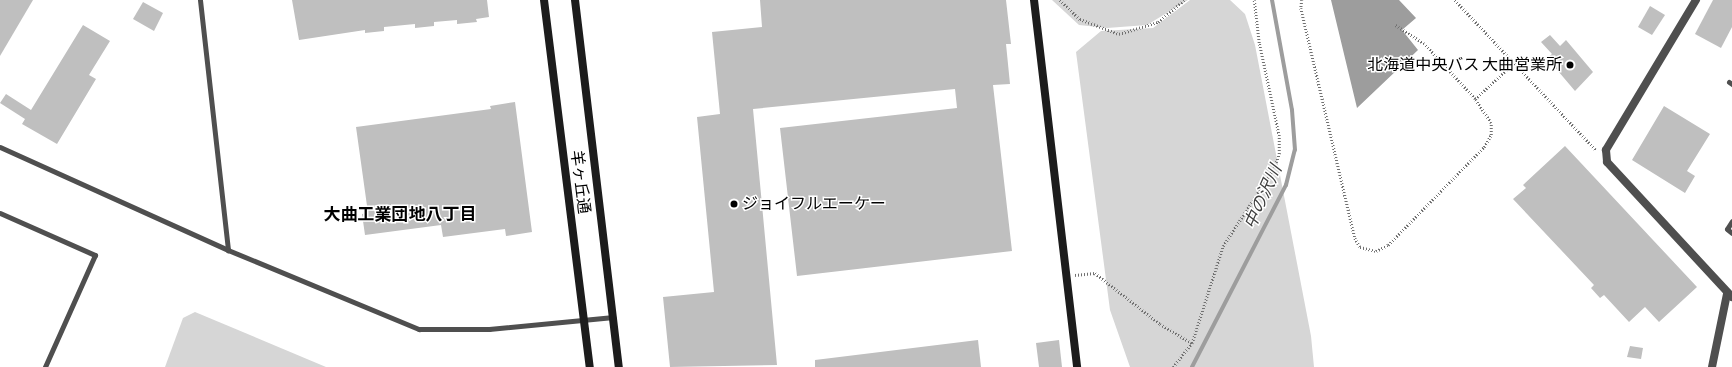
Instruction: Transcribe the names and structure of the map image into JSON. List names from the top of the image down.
{
  "streets": {
    "main road": ["羊ヶ丘通"]
  },
  "districts": ["大曲工業団地八丁目"],
  "water": ["中の沢川"],
  "places": ["北海道中央バス 大曲営業所", "ジョイフルエーケー"]
}
